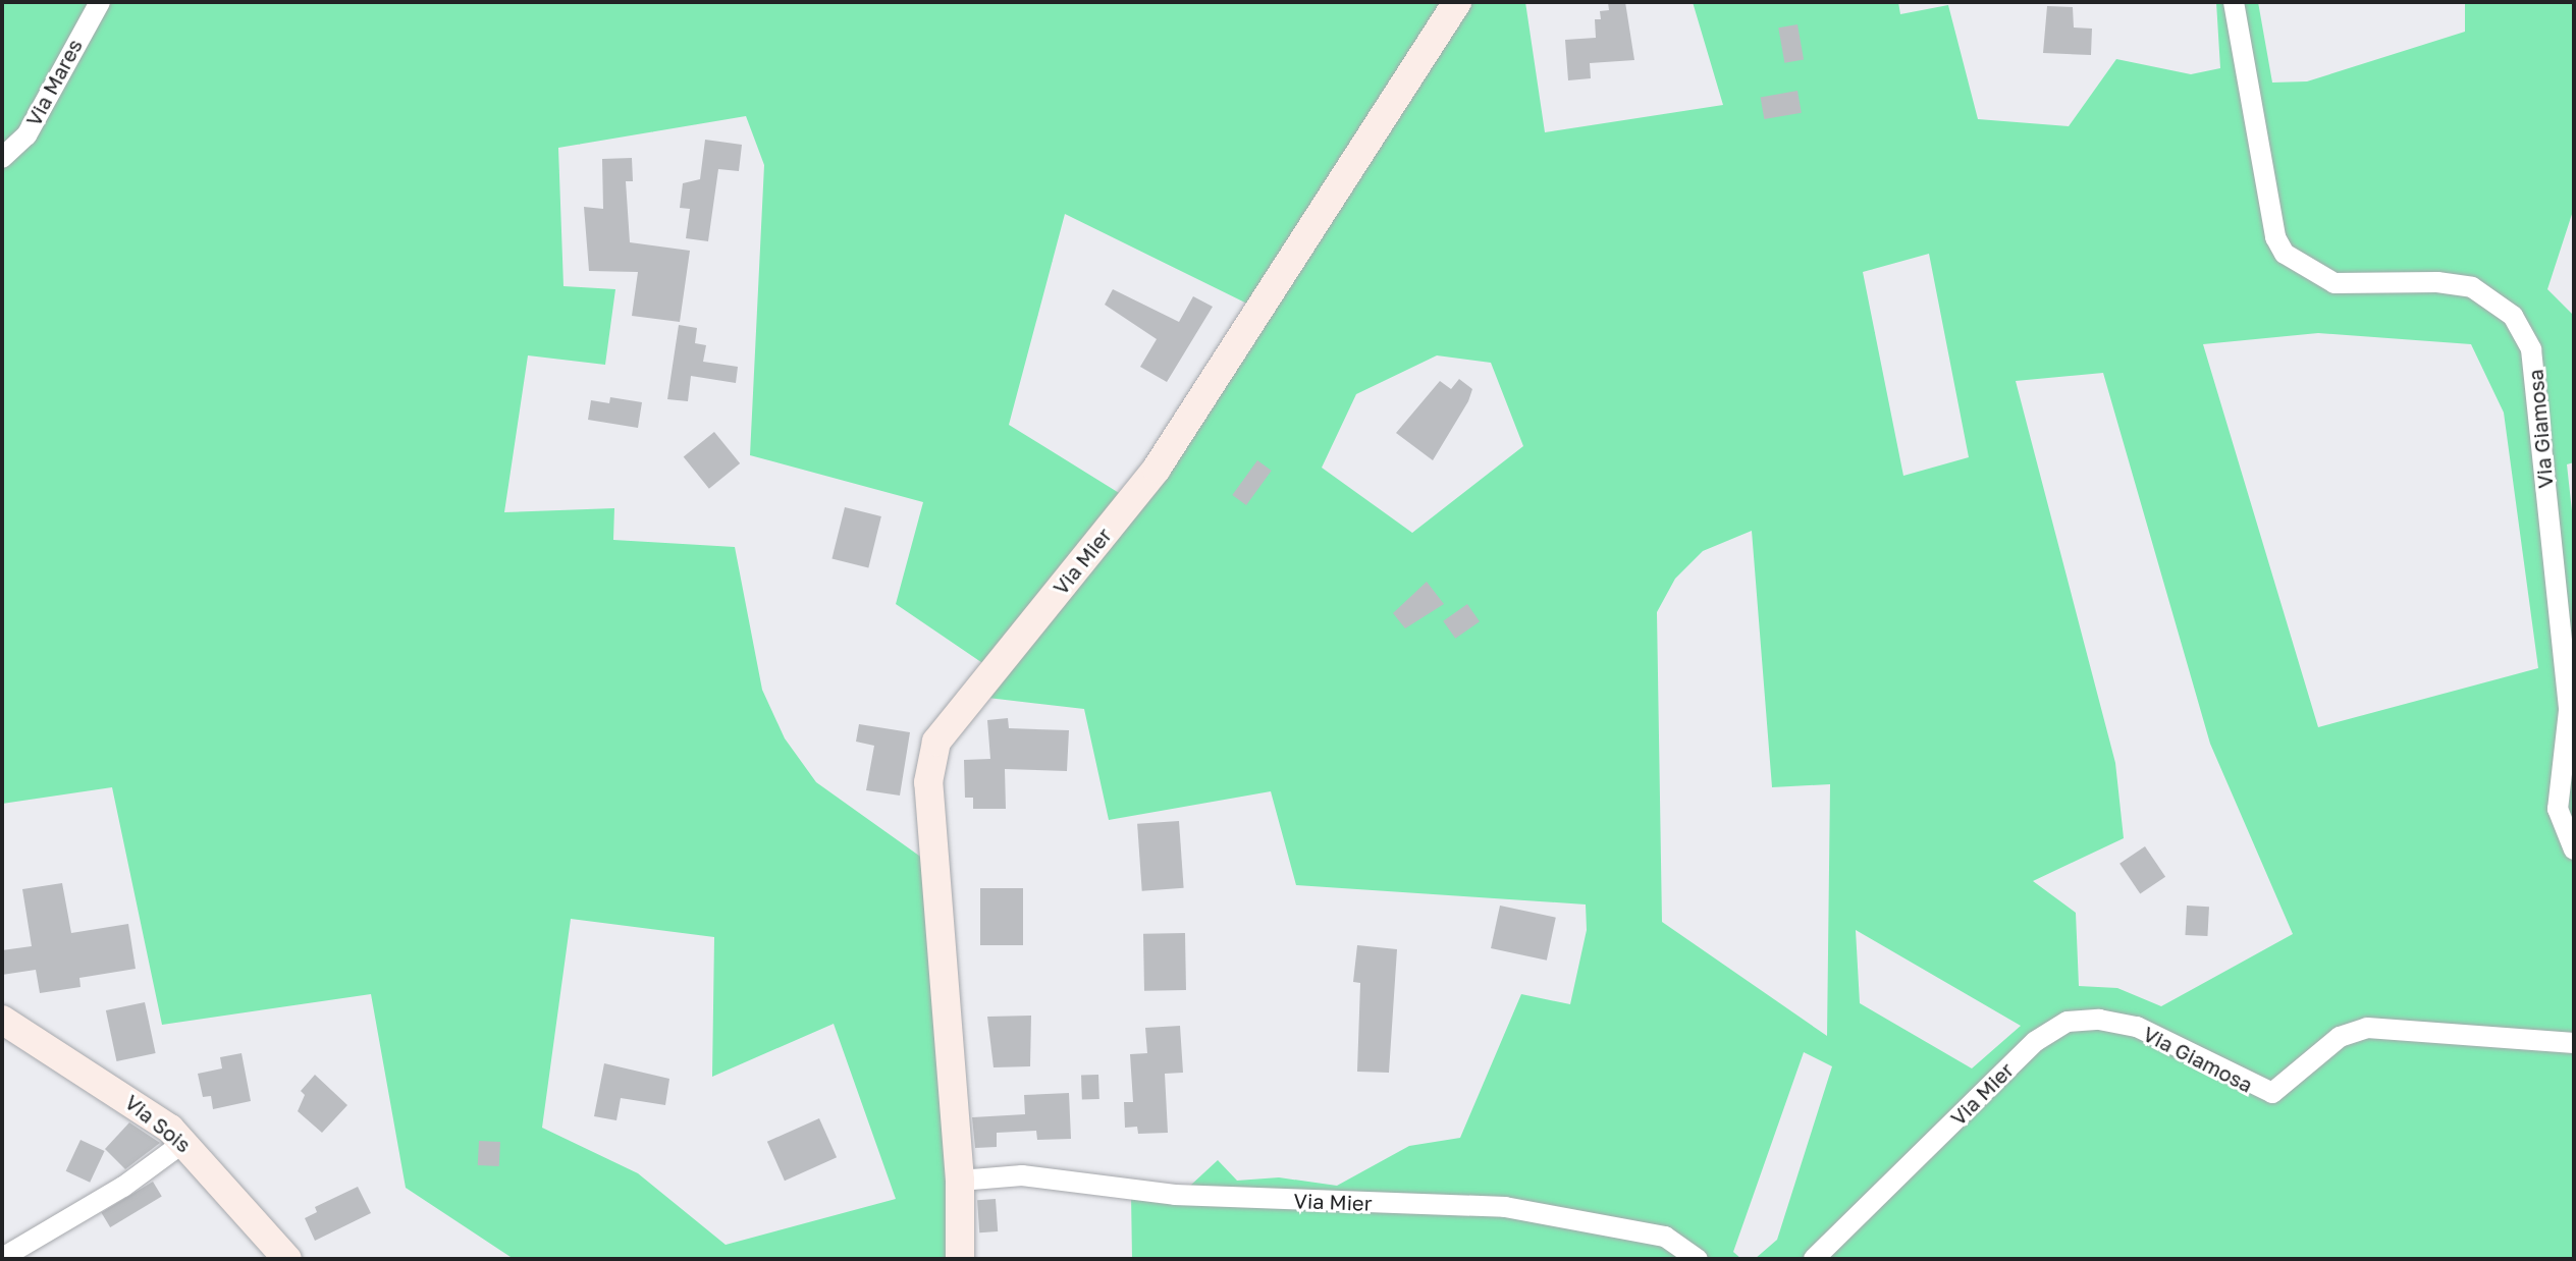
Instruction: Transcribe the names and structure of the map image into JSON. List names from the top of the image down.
{
  "streets": {
    "street": [
      "Via Mares",
      "Via Giamosa",
      "Via Mier",
      "Via Sois"
    ]
  },
  "crossings": [
    ["Via Giamosa", "Via Mier"]
  ]
}
